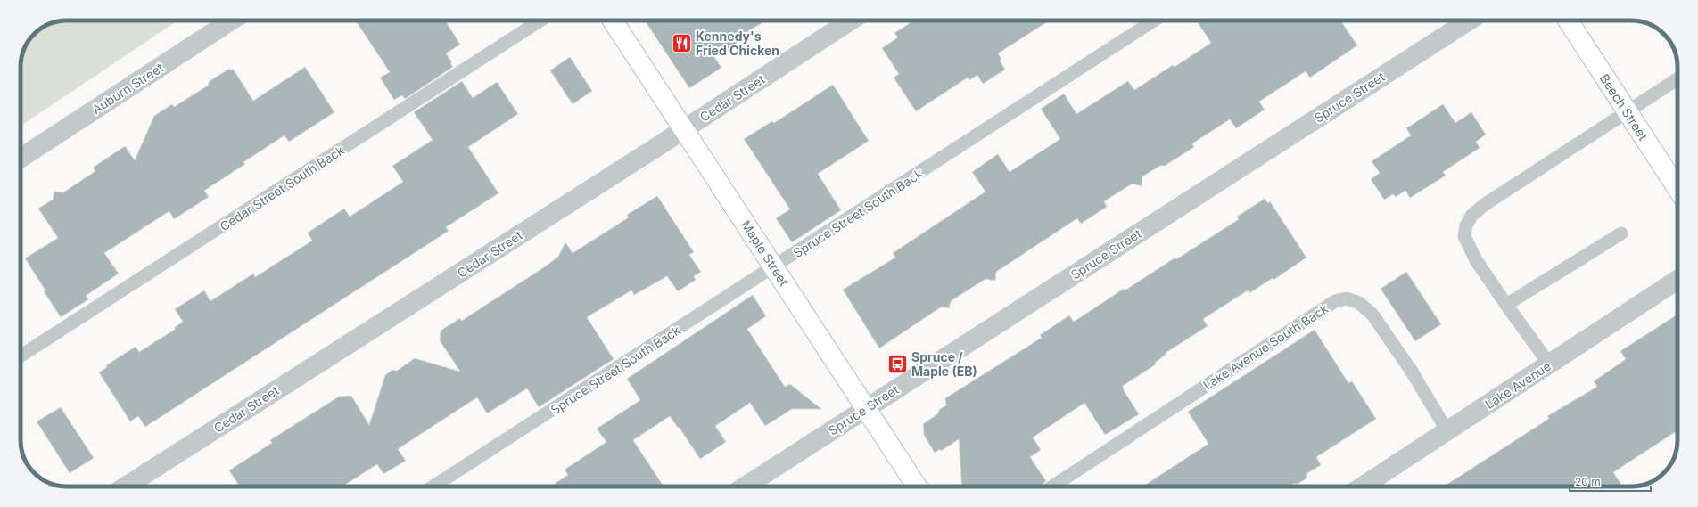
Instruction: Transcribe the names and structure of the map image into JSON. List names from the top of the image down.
{
  "streets": {
    "main road": ["Beech Street", "Maple Street"],
    "street": [
      "Auburn Street",
      "Spruce Street",
      "Cedar Street",
      "Lake Avenue"
    ],
    "lane": ["Cedar Street South Back", "Spruce Street South Back", "Lake Avenue South Back"]
  },
  "crossings": [
    ["Spruce Street", "Maple Street"],
    ["Cedar Street", "Maple Street"],
    ["Spruce Street South Back", "Maple Street"],
    ["Lake Avenue South Back", "Lake Avenue"]
  ],
  "places": {
    "restaurant": ["Kennedy's Fried Chicken"],
    "bus stop": ["Spruce / Maple (EB)"]
  },
  "scale_bar": "20 m"
}
